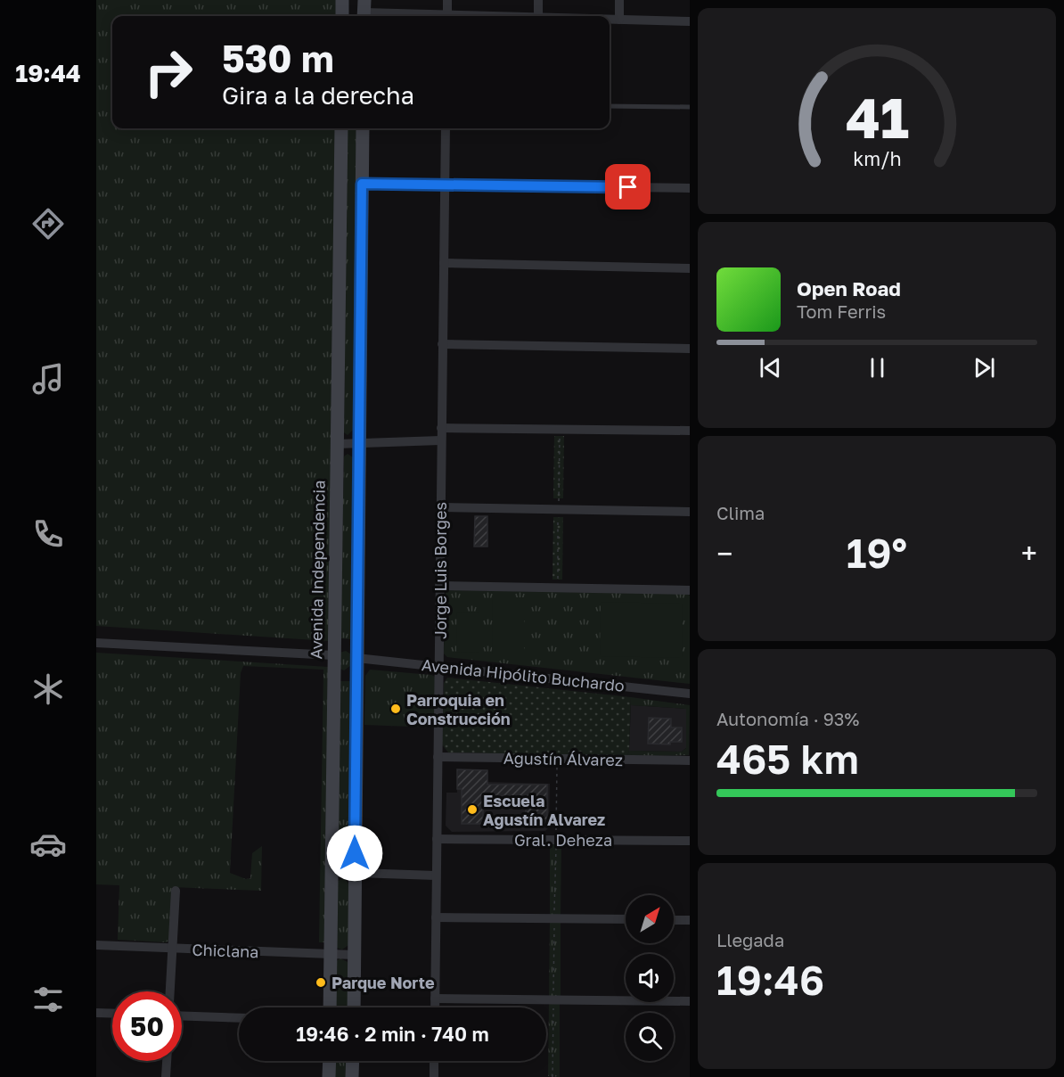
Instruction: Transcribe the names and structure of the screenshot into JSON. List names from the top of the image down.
{
  "streets": {
    "main road": ["Avenida Independencia"],
    "street": [
      "Jorge Luis Borges",
      "Avenida Hipólito Buchardo",
      "Agustín Álvarez",
      "Gral. Deheza",
      "Chiclana"
    ]
  },
  "crossings": [
    ["Avenida Independencia", "Avenida Hipólito Buchardo"],
    ["Avenida Independencia", "Chiclana"],
    ["Jorge Luis Borges", "Avenida Hipólito Buchardo"],
    ["Jorge Luis Borges", "Agustín Álvarez"],
    ["Jorge Luis Borges", "Gral. Deheza"]
  ],
  "places": ["Parroquia en Construcción", "Escuela Agustín Alvarez", "Parque Norte"],
  "north": "top right",
  "page": {
    "tabs": "19:44",
    "turn": ["530 m", "Gira a la derecha"],
    "song": ["Open Road", "Tom Ferris"],
    "tile": [
      "Clima",
      ["Autonomía · 93%", "465 km"],
      ["Llegada", "19:46"]
    ],
    "heat": ["−", "19°", "+"],
    "limit": "50",
    "trip": "19:46 · 2 min · 740 m",
    "gauge": ["41", "km/h"]
  }
}
